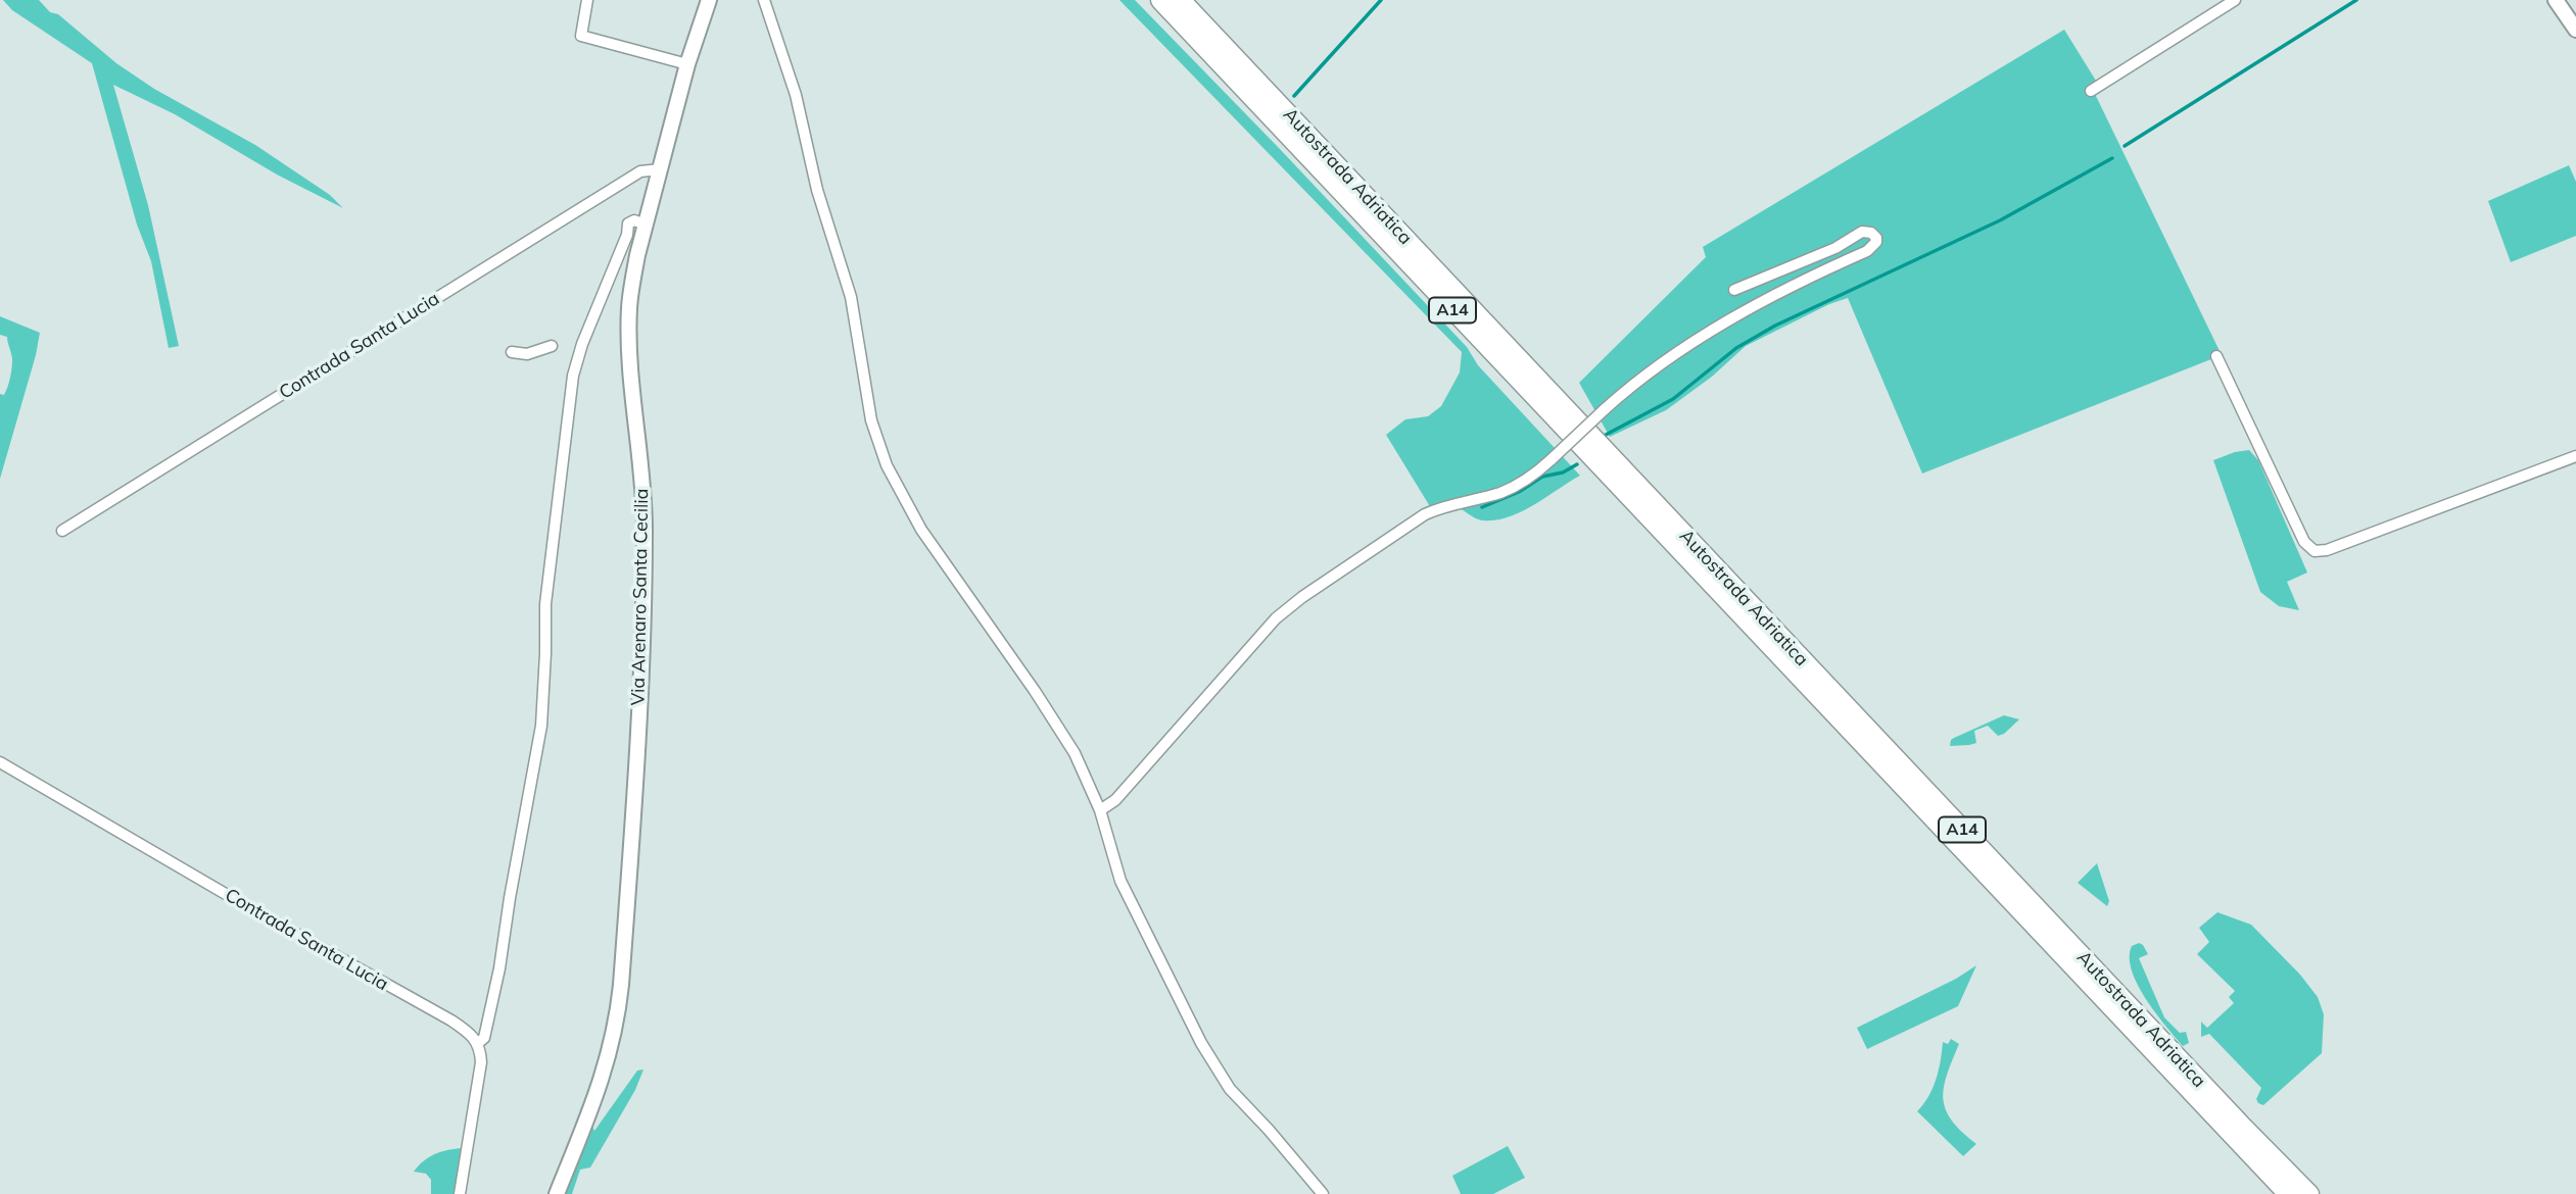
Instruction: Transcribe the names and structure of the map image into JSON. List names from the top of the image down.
{
  "streets": {
    "highway": ["Autostrada Adriatica", "A14"],
    "street": ["Contrada Santa Lucia", "Via Arenaro Santa Cecilia"]
  },
  "crossings": [
    ["Contrada Santa Lucia", "Via Arenaro Santa Cecilia"]
  ]
}
